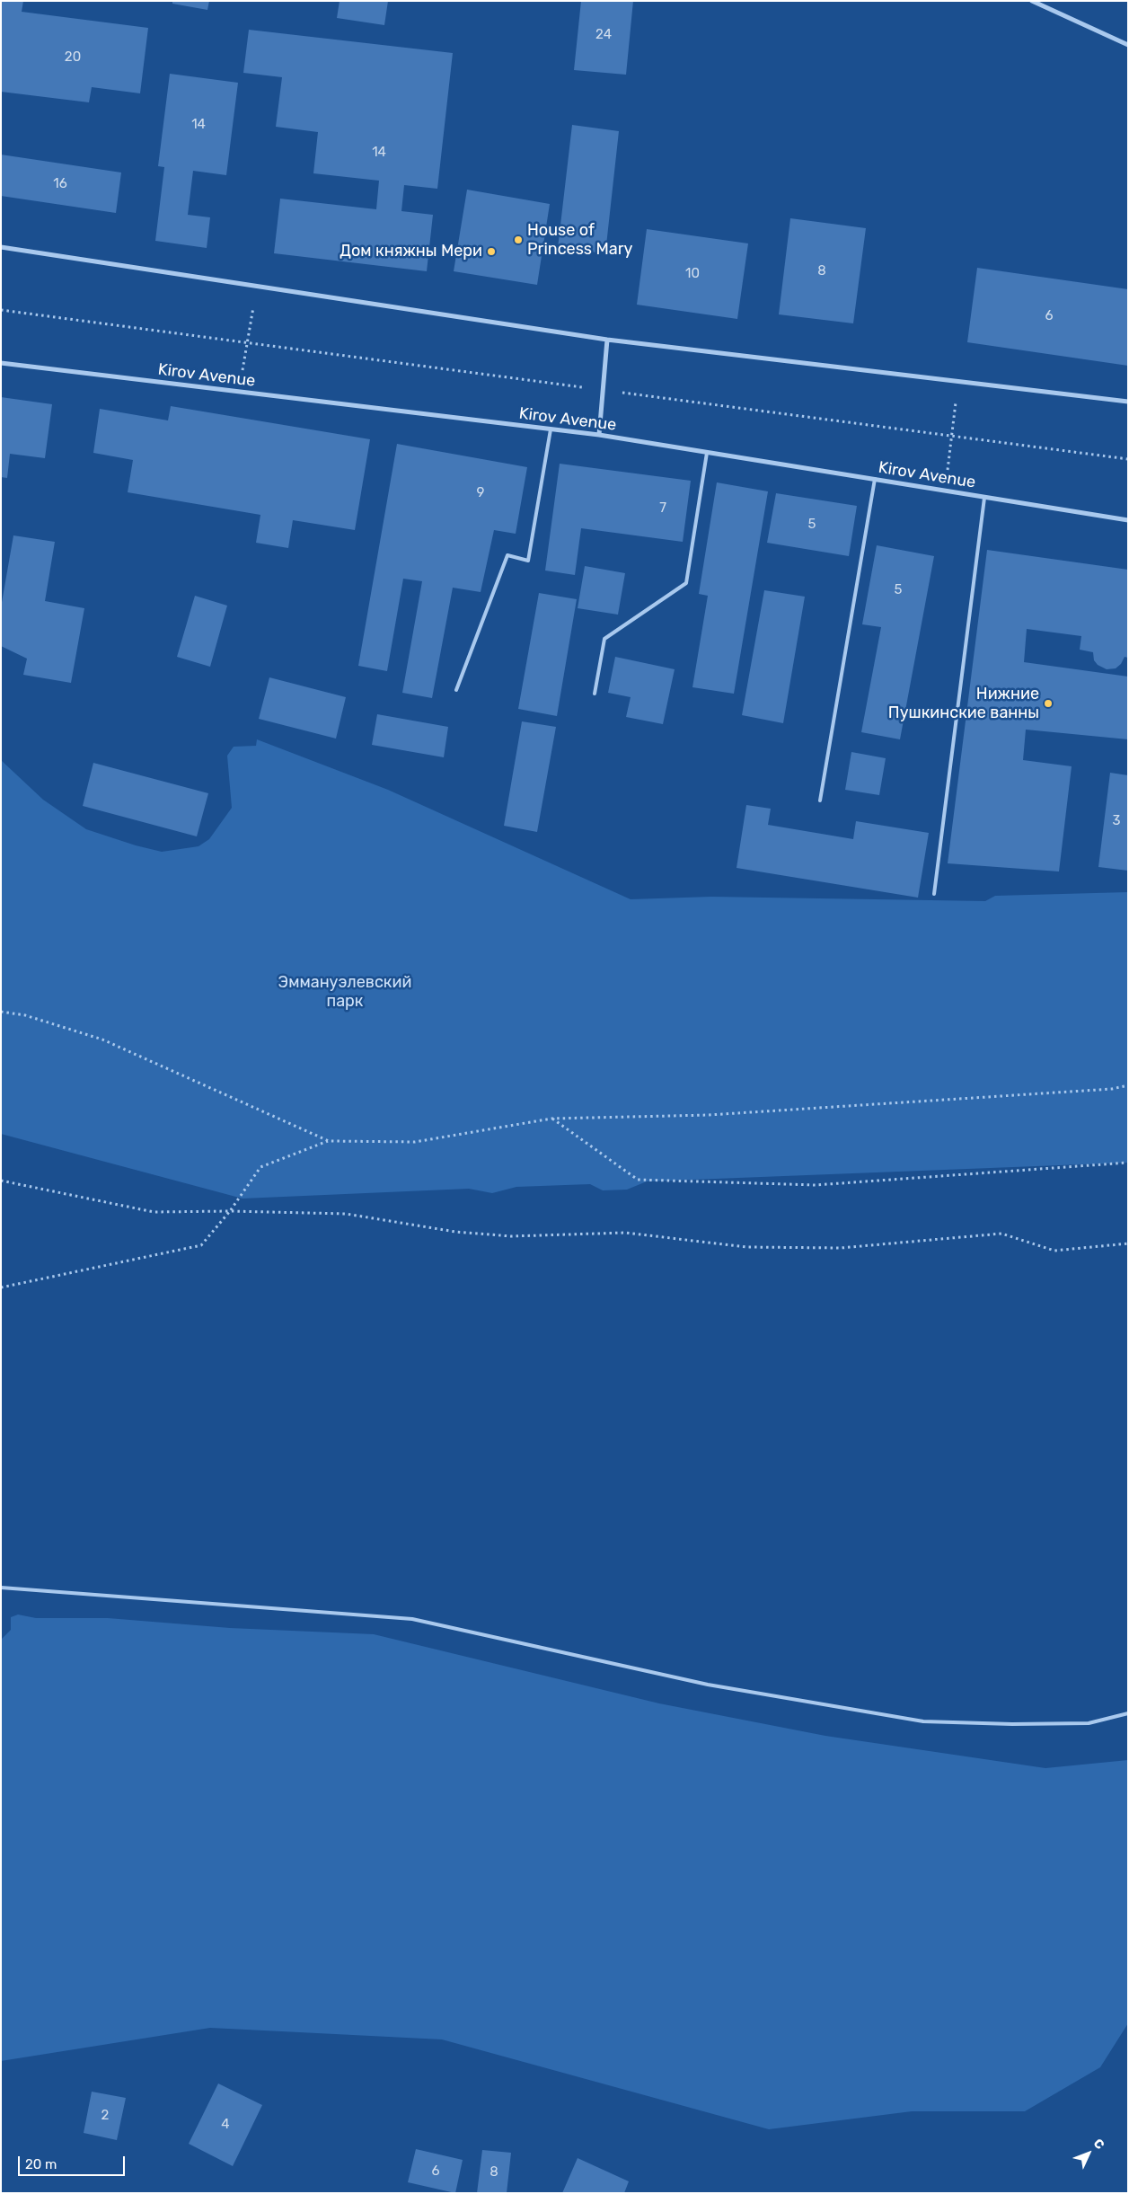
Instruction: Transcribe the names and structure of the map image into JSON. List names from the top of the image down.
{
  "streets": {
    "street": ["Kirov Avenue"]
  },
  "parks": ["Эммануэлевский парк"],
  "places": ["House of Princess Mary", "Дом княжны Мери", "Нижние Пушкинские ванны"],
  "house_numbers": [
    "24",
    "20",
    "14",
    "14",
    "16",
    "8",
    "10",
    "6",
    "9",
    "7",
    "5",
    "5",
    "3",
    "2",
    "4",
    "6",
    "8"
  ],
  "scale_bar": "20 m",
  "north": "top right"
}
